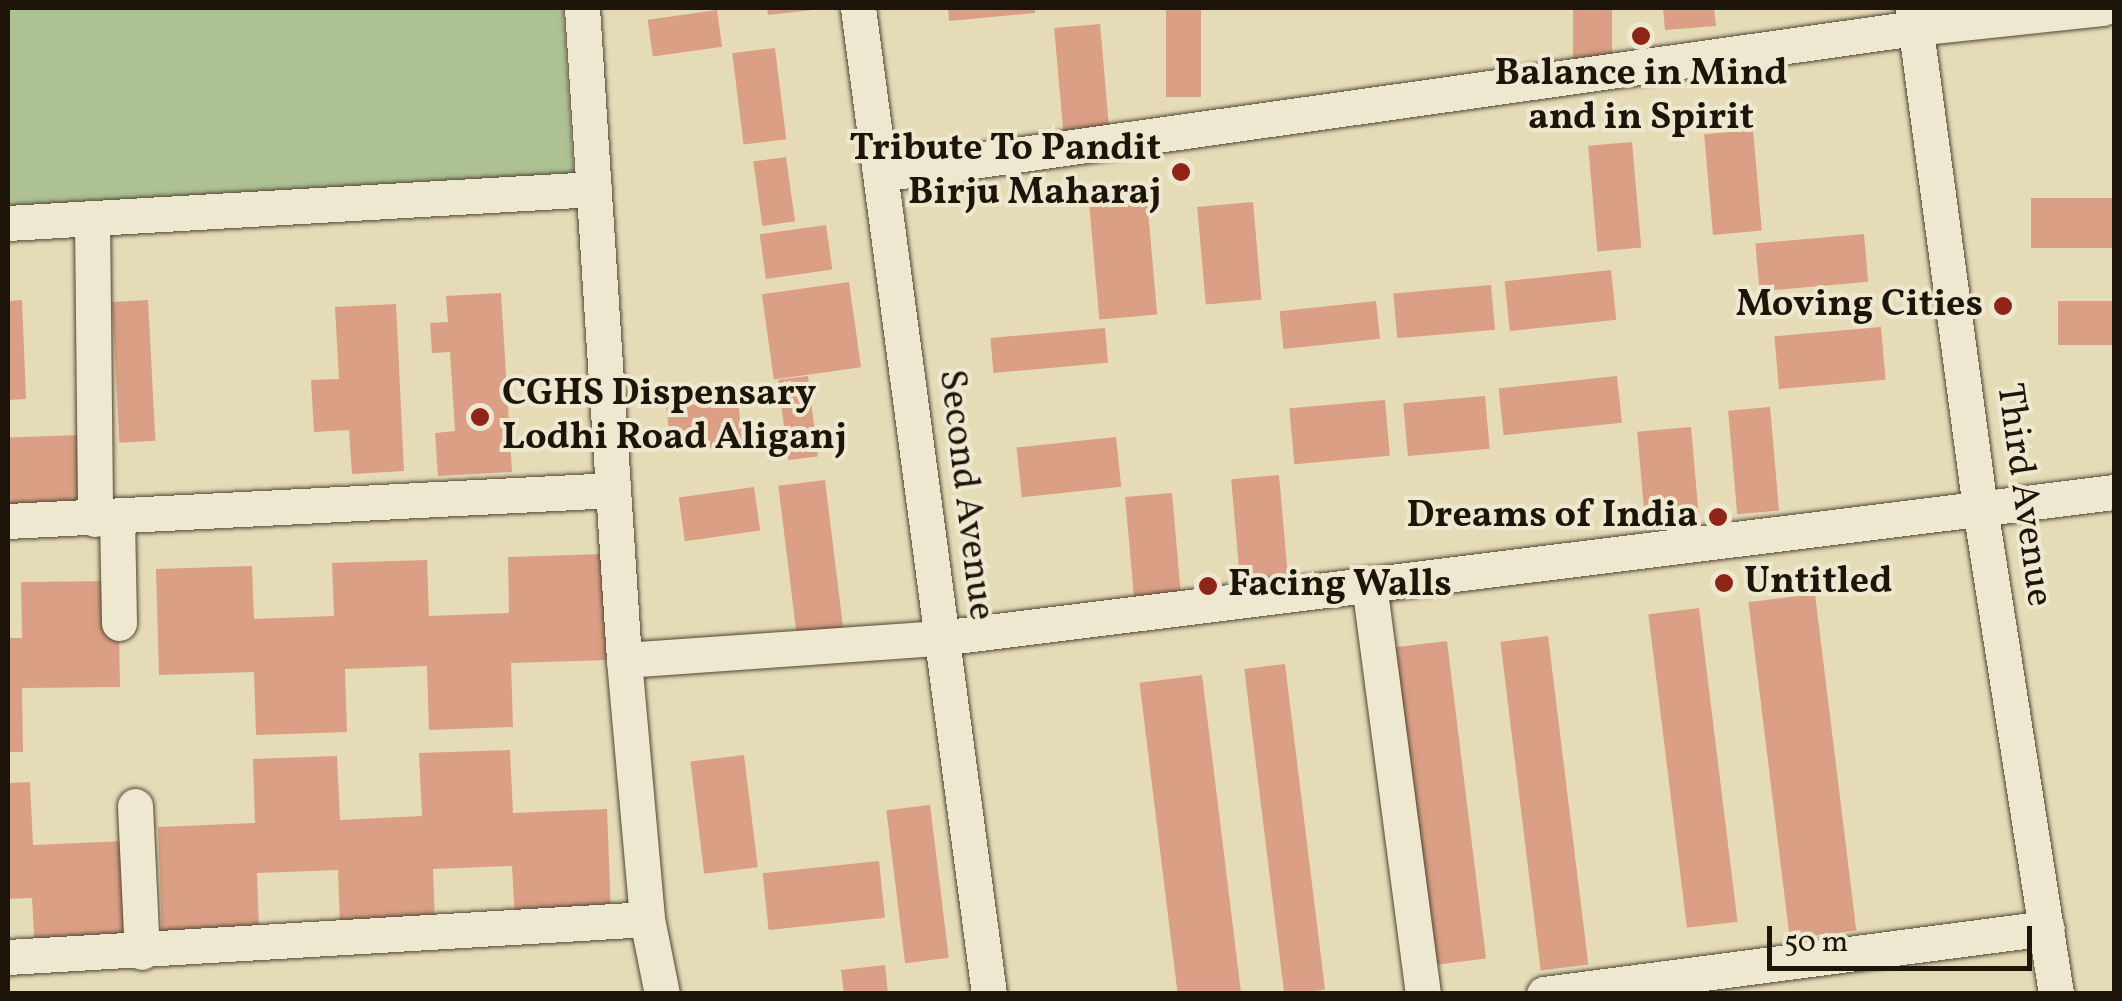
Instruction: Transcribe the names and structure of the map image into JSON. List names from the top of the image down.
{
  "streets": {
    "street": ["Second Avenue", "Third Avenue"]
  },
  "places": [
    "Balance in Mind and in Spirit",
    "Tribute To Pandit Birju Maharaj",
    "Moving Cities",
    "CGHS Dispensary Lodhi Road Aliganj",
    "Dreams of India",
    "Untitled",
    "Facing Walls"
  ],
  "scale_bar": "50 m"
}
